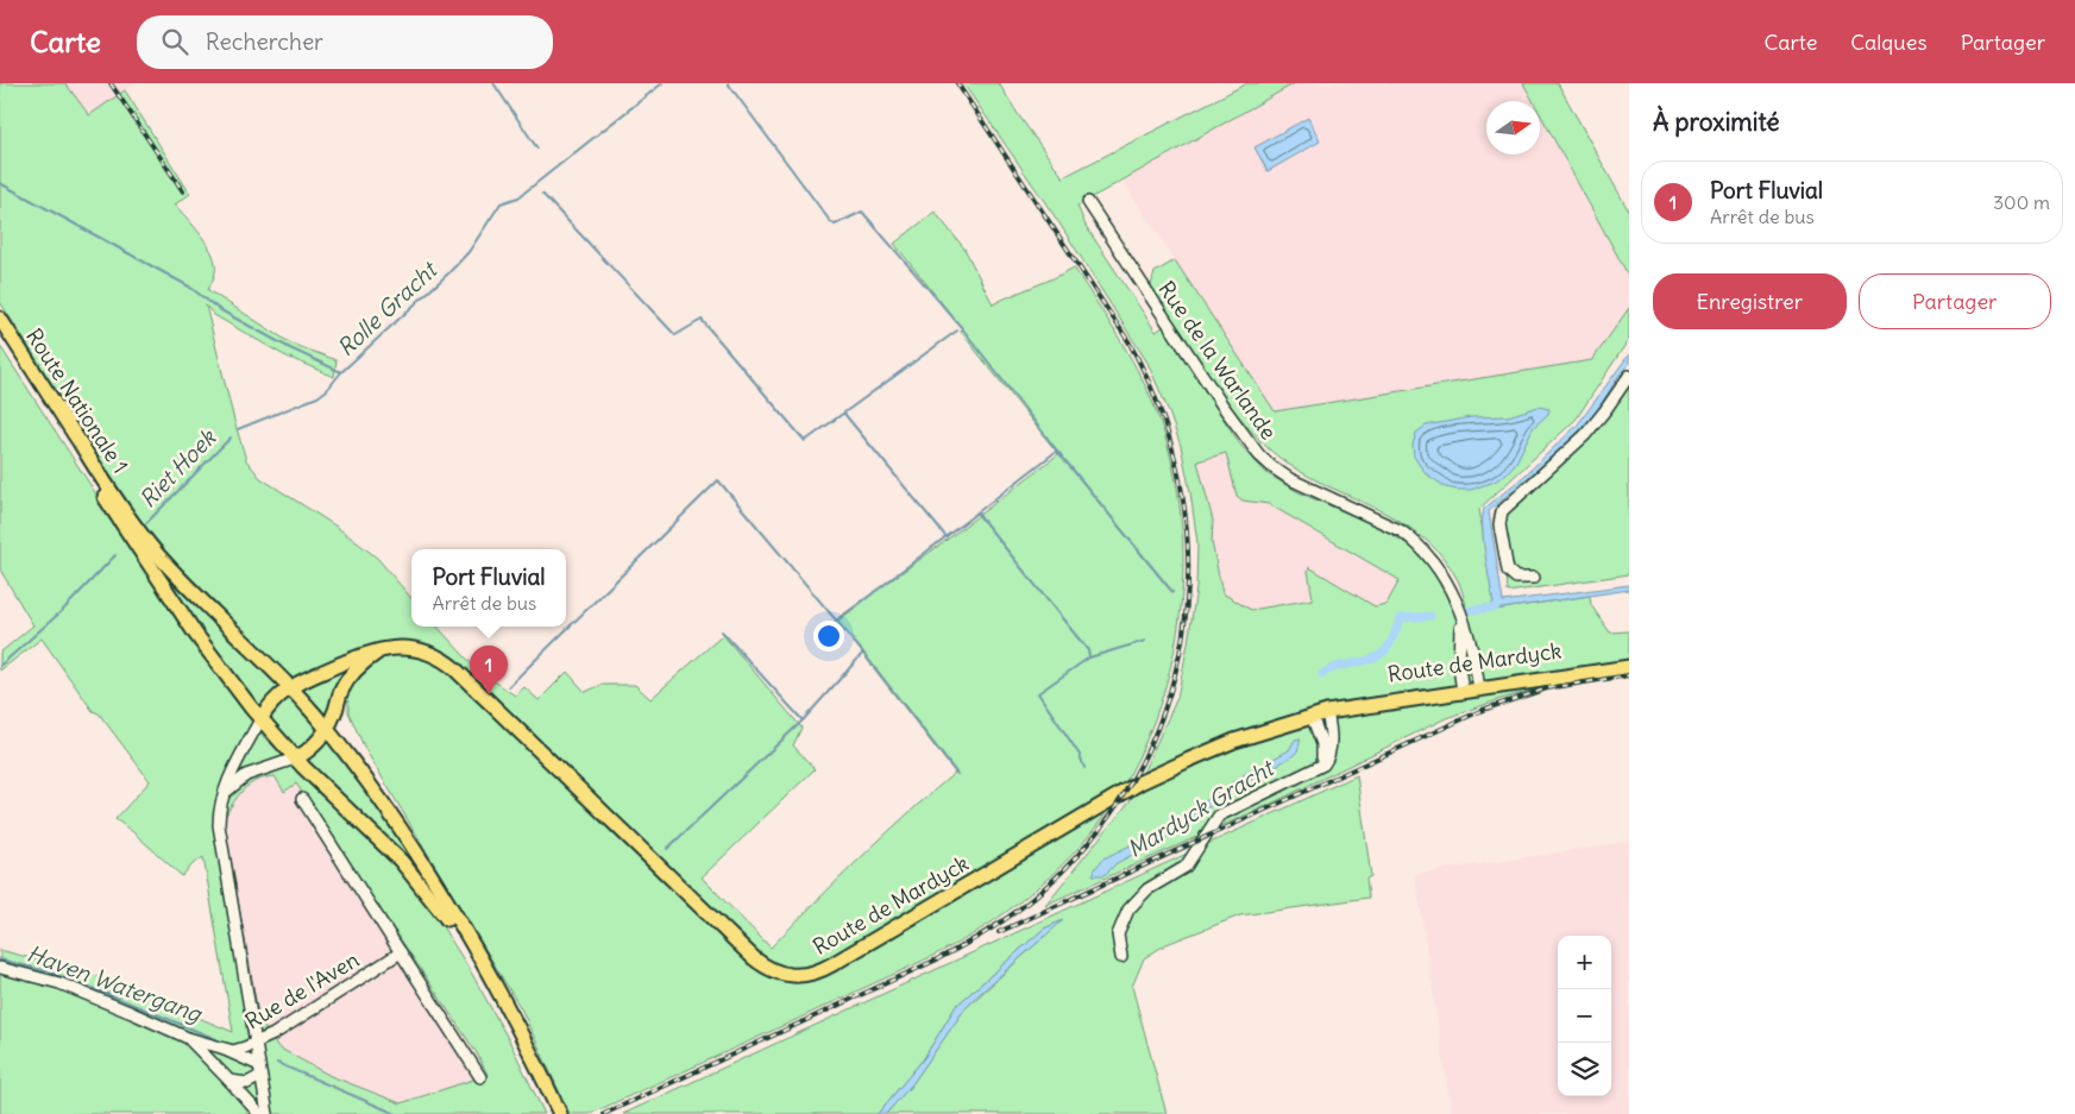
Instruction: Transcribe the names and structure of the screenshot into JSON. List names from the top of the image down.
{
  "streets": {
    "main road": ["Route Nationale 1", "Route de Mardyck"],
    "street": ["Rue de la Warlande", "Rue de l'Aven"]
  },
  "crossings": [
    ["Rue de la Warlande", "Route de Mardyck"],
    ["Route Nationale 1", "Route de Mardyck"]
  ],
  "water": [
    "Rolle Gracht",
    "Riet Hoek",
    "Mardyck Gracht",
    "Haven Watergang"
  ],
  "north": "right",
  "page": {
    "header": "Carte",
    "search": "Rechercher",
    "nav": ["Carte", "Calques", "Partager"],
    "heading": "À proximité",
    "list": [
      {
        "mark": "1",
        "name": "Port Fluvial",
        "note": "Arrêt de bus",
        "value": "300 m"
      }
    ],
    "buttons": ["Enregistrer", "Partager"],
    "popup": ["Port Fluvial", "Arrêt de bus"],
    "pins": "1",
    "map_buttons": ["+", "−"]
  }
}
